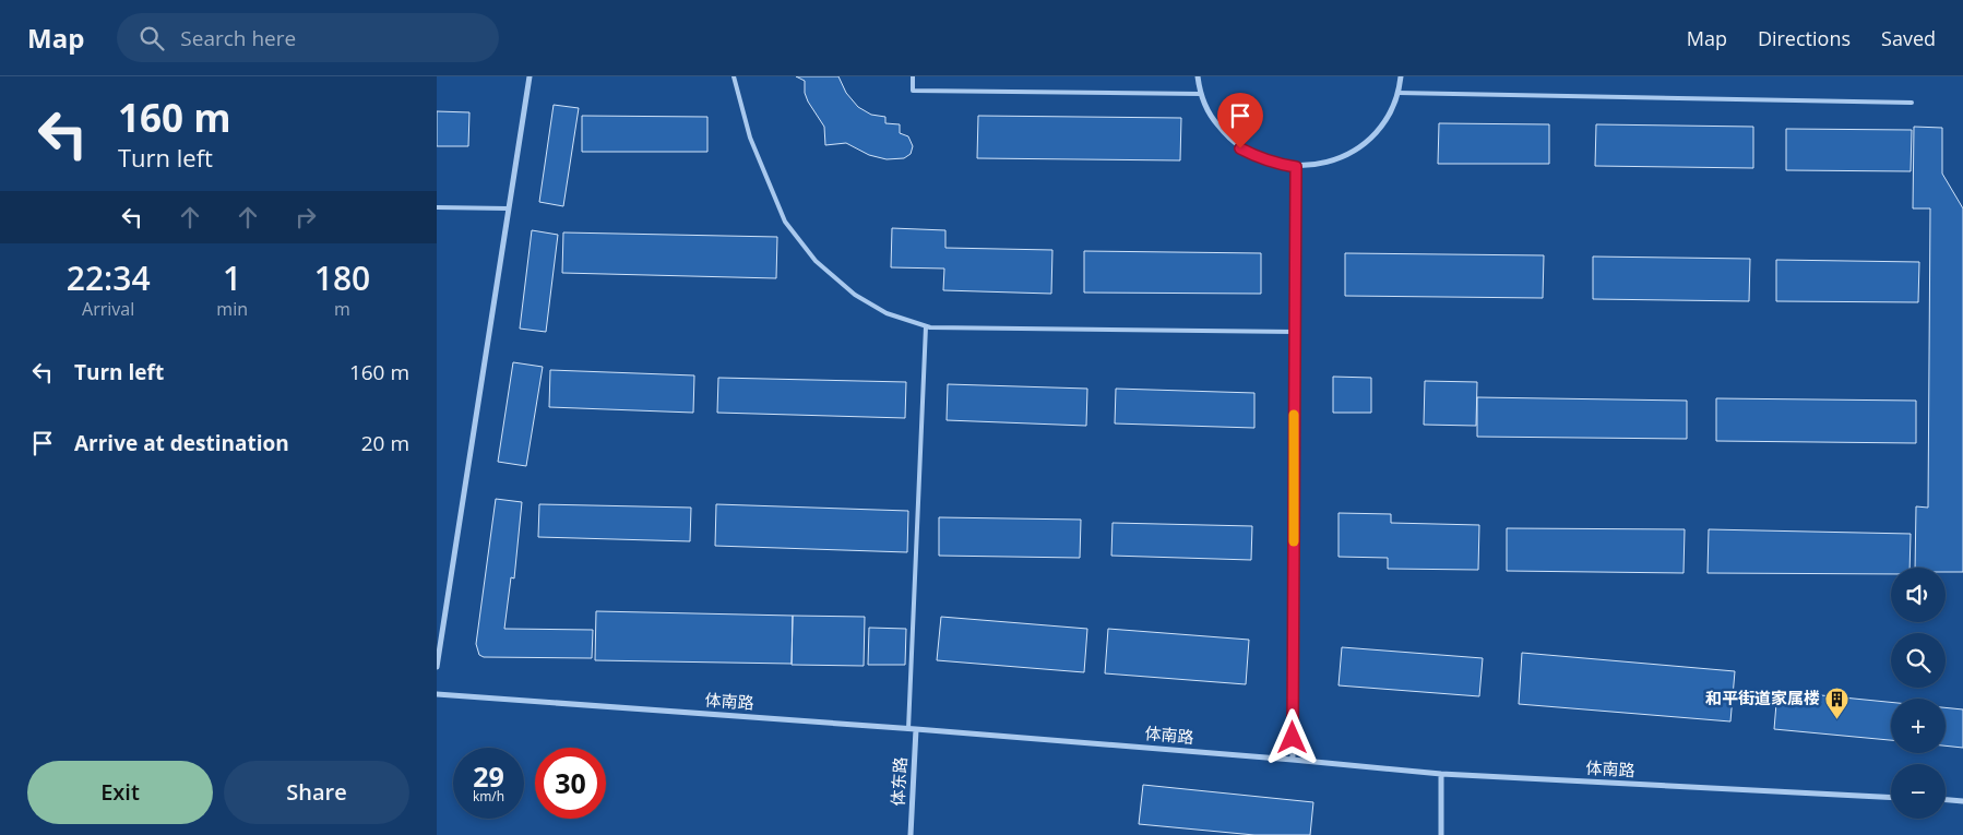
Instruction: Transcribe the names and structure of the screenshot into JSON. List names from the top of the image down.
{
  "streets": {
    "street": ["体南路", "体东路"]
  },
  "crossings": [
    ["体南路", "体东路"]
  ],
  "places": {
    "building": ["和平街道家属楼"]
  },
  "page": {
    "header": "Map",
    "search": "Search here",
    "nav": ["Map", "Directions", "Saved"],
    "turn": ["160 m", "Turn left"],
    "eta": [
      "22:34",
      "Arrival",
      "1",
      "min",
      "180",
      "m"
    ],
    "list": [
      {
        "name": "Turn left",
        "value": "160 m"
      },
      {
        "name": "Arrive at destination",
        "value": "20 m"
      }
    ],
    "map_buttons": ["+", "−"],
    "speed": "29 km/h",
    "limit": "30",
    "buttons": ["Exit", "Share"]
  }
}
